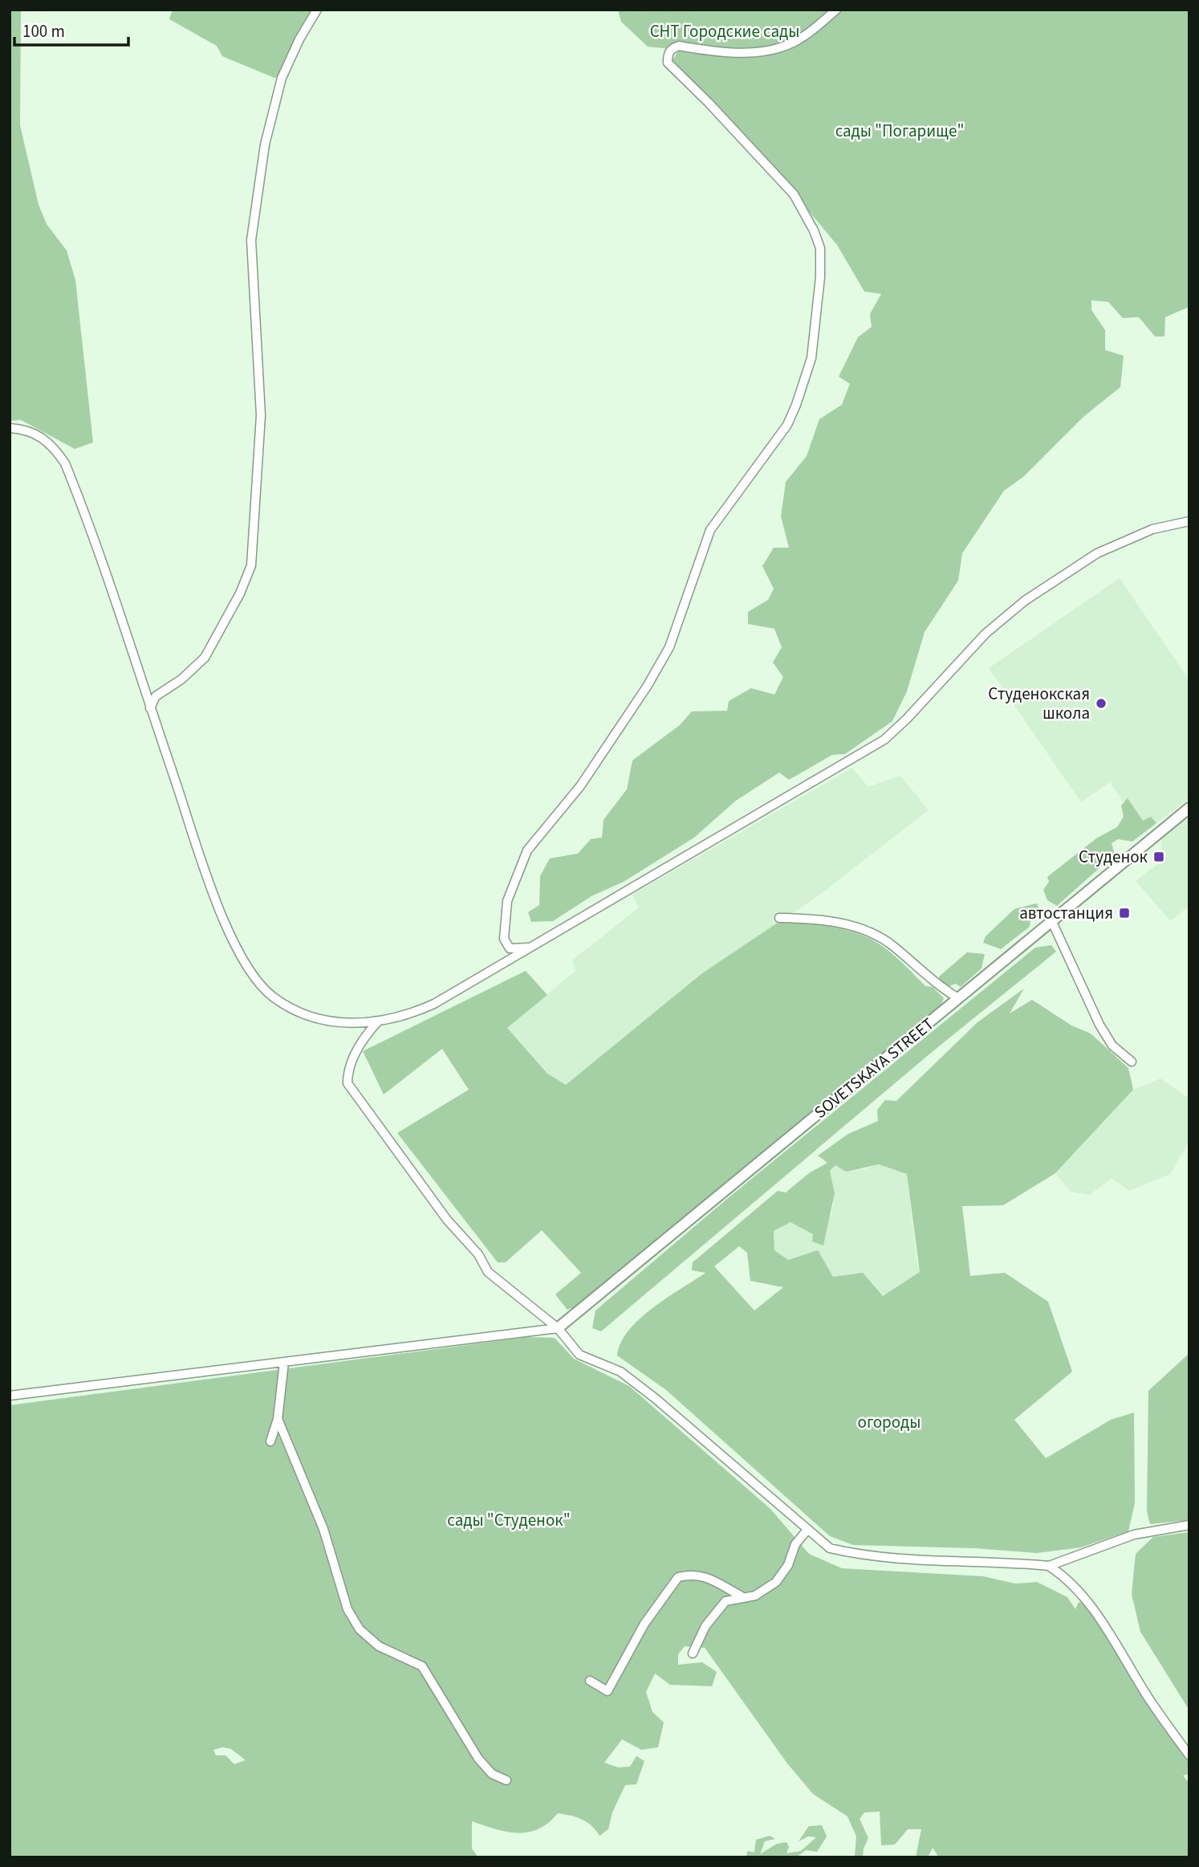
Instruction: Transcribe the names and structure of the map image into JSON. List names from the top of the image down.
{
  "streets": {
    "street": ["SOVETSKAYA STREET"]
  },
  "parks": [
    "СНТ Городские сады",
    "сады \"Погарище\"",
    "огороды",
    "сады \"Студенок\""
  ],
  "places": {
    "other": ["Студенокская школа"],
    "transit": ["Студенок", "автостанция"]
  },
  "scale_bar": "100 m"
}
